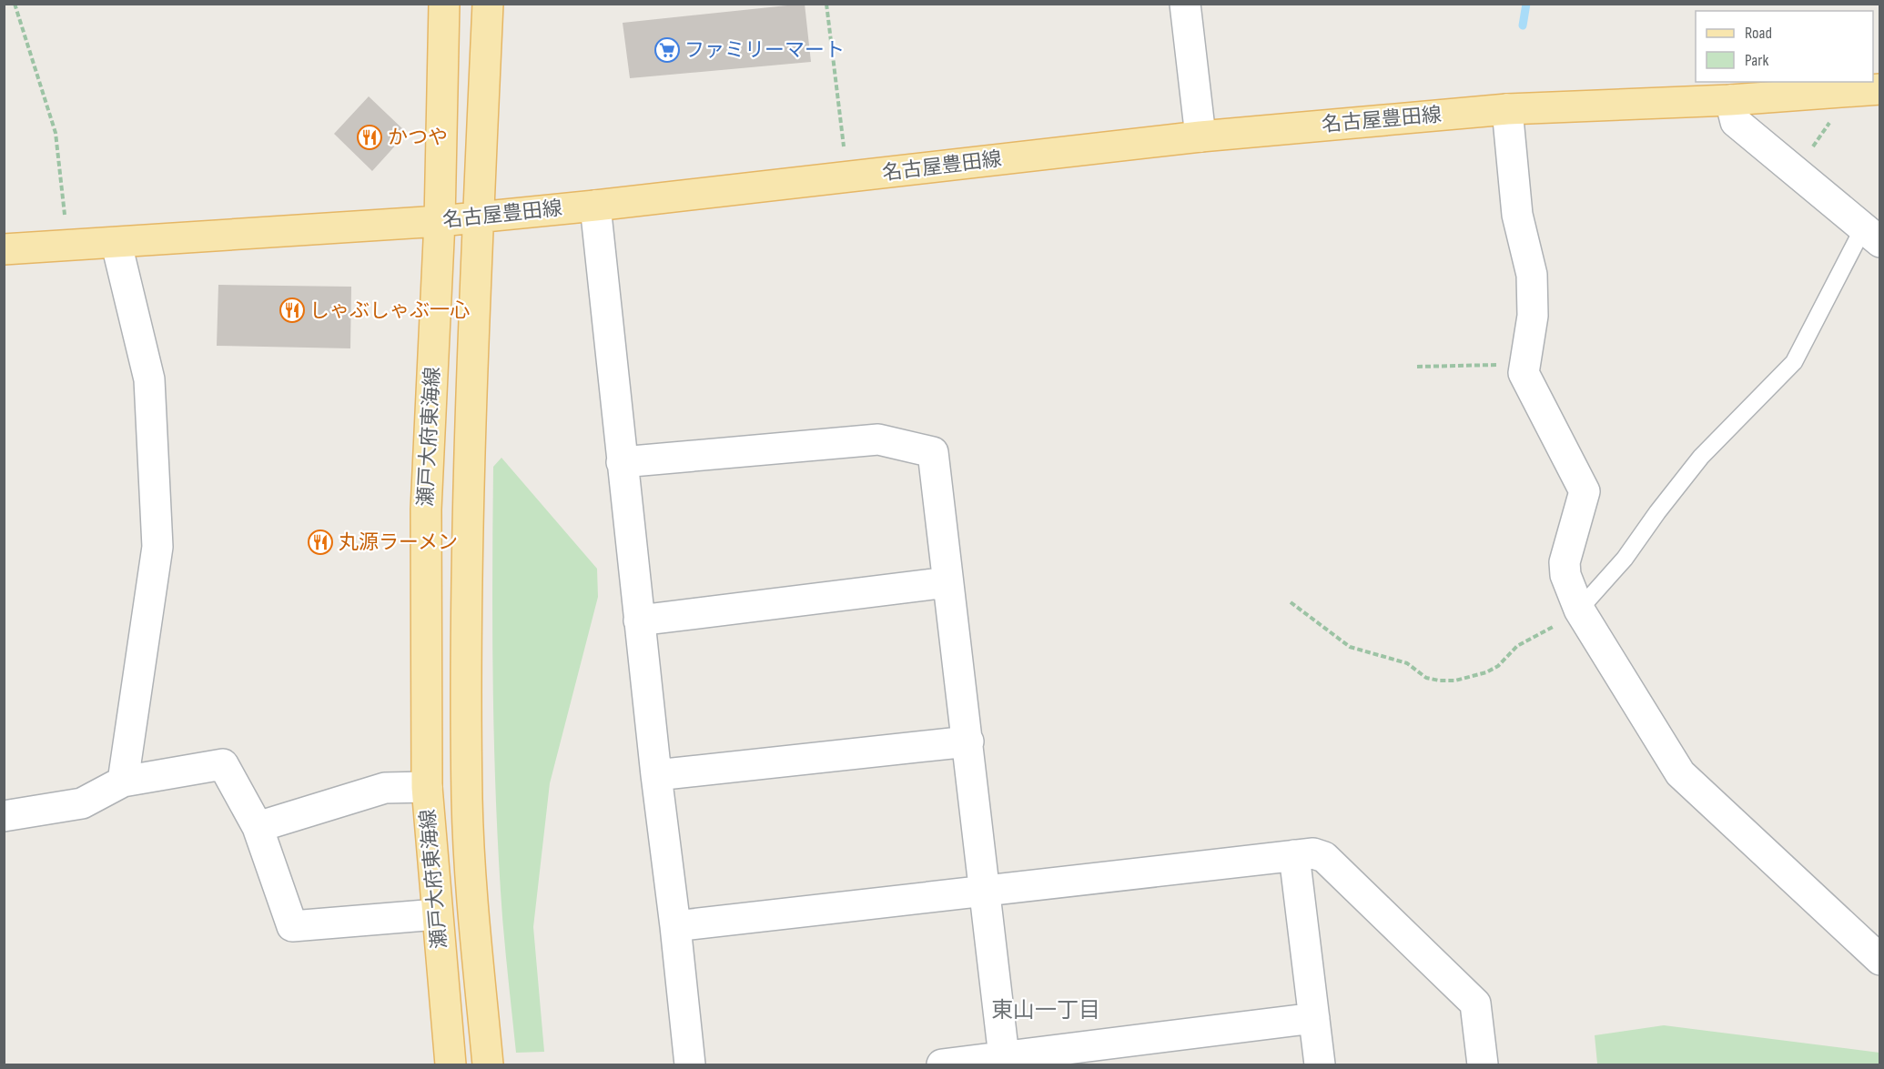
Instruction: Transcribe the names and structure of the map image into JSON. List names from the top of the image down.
{
  "streets": {
    "main road": ["名古屋豊田線", "瀬戸大府東海線"]
  },
  "crossings": [
    ["名古屋豊田線", "瀬戸大府東海線"]
  ],
  "districts": ["東山一丁目"],
  "places": {
    "supermarket": ["ファミリーマート"],
    "restaurant": ["かつや", "しゃぶしゃぶ一心", "丸源ラーメン"]
  },
  "legend": ["Road", "Park"]
}
